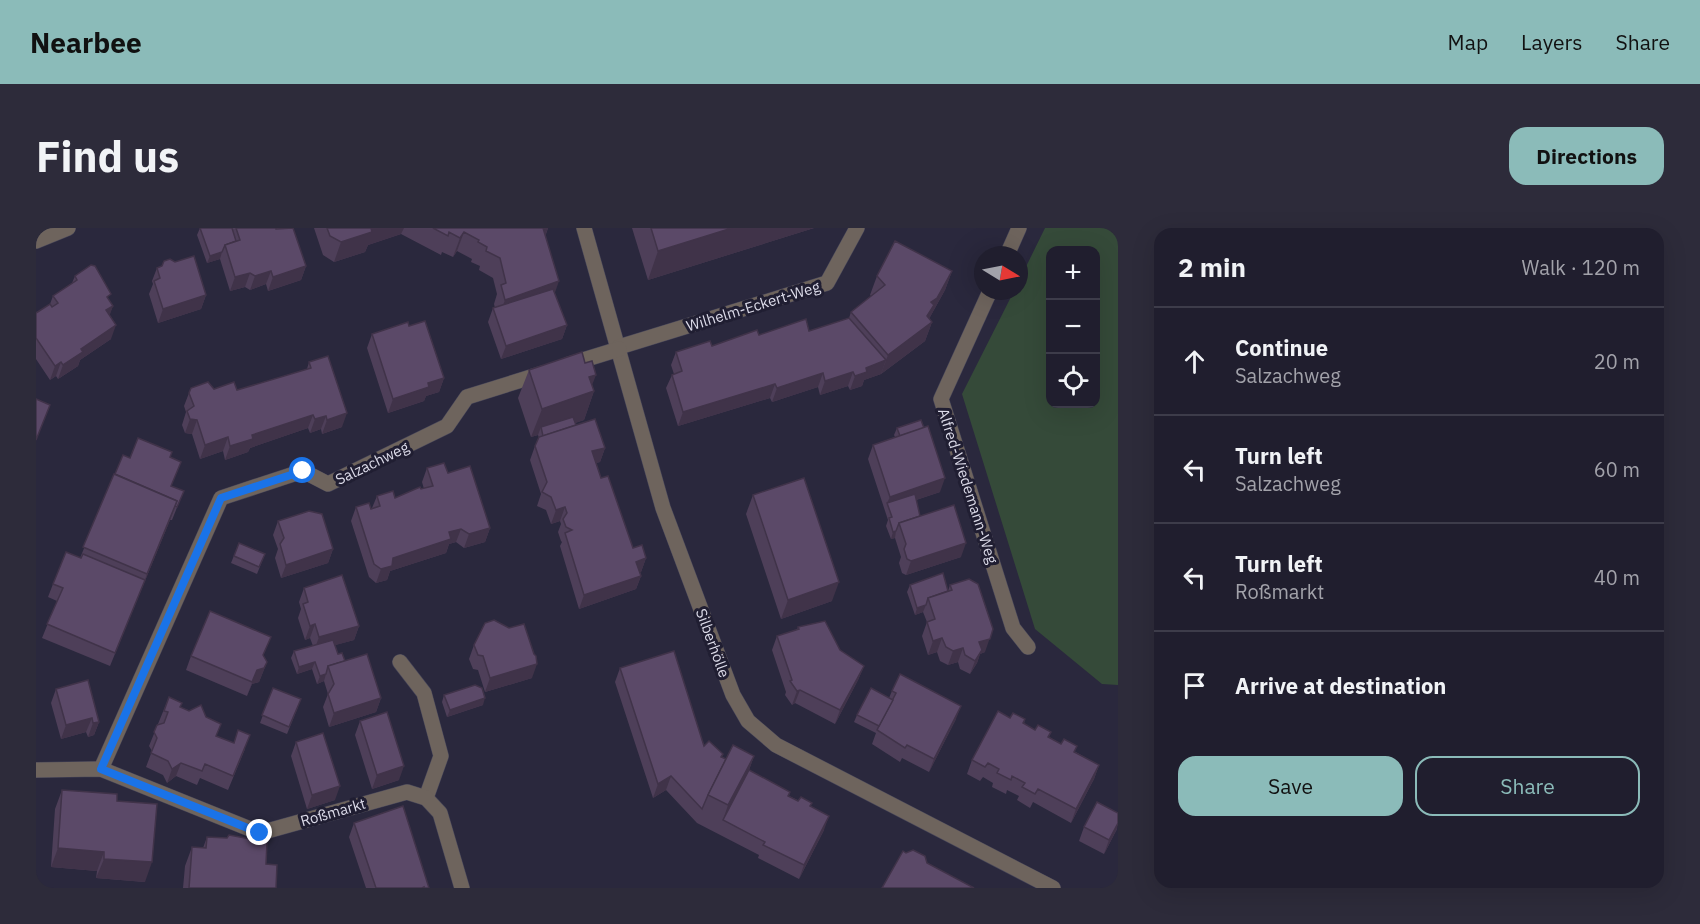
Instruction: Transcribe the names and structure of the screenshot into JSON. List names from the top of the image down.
{
  "streets": {
    "street": [
      "Wilhelm-Eckert-Weg",
      "Salzachweg",
      "Alfred-Wiedemann-Weg",
      "Silberhölle",
      "Roßmarkt"
    ]
  },
  "crossings": [
    ["Wilhelm-Eckert-Weg", "Salzachweg"],
    ["Wilhelm-Eckert-Weg", "Silberhölle"],
    ["Salzachweg", "Silberhölle"],
    ["Salzachweg", "Roßmarkt"]
  ],
  "north": "right",
  "page": {
    "header": "Nearbee",
    "nav": ["Map", "Layers", "Share"],
    "buttons": [
      "Directions",
      ["Save", "Share"]
    ],
    "title": "Find us",
    "heading": ["2 min", "Walk · 120 m"],
    "map_buttons": ["+", "−"],
    "list": [
      ["Continue", "Salzachweg", "20 m"],
      ["Turn left", "Salzachweg", "60 m"],
      ["Turn left", "Roßmarkt", "40 m"],
      "Arrive at destination"
    ]
  }
}
